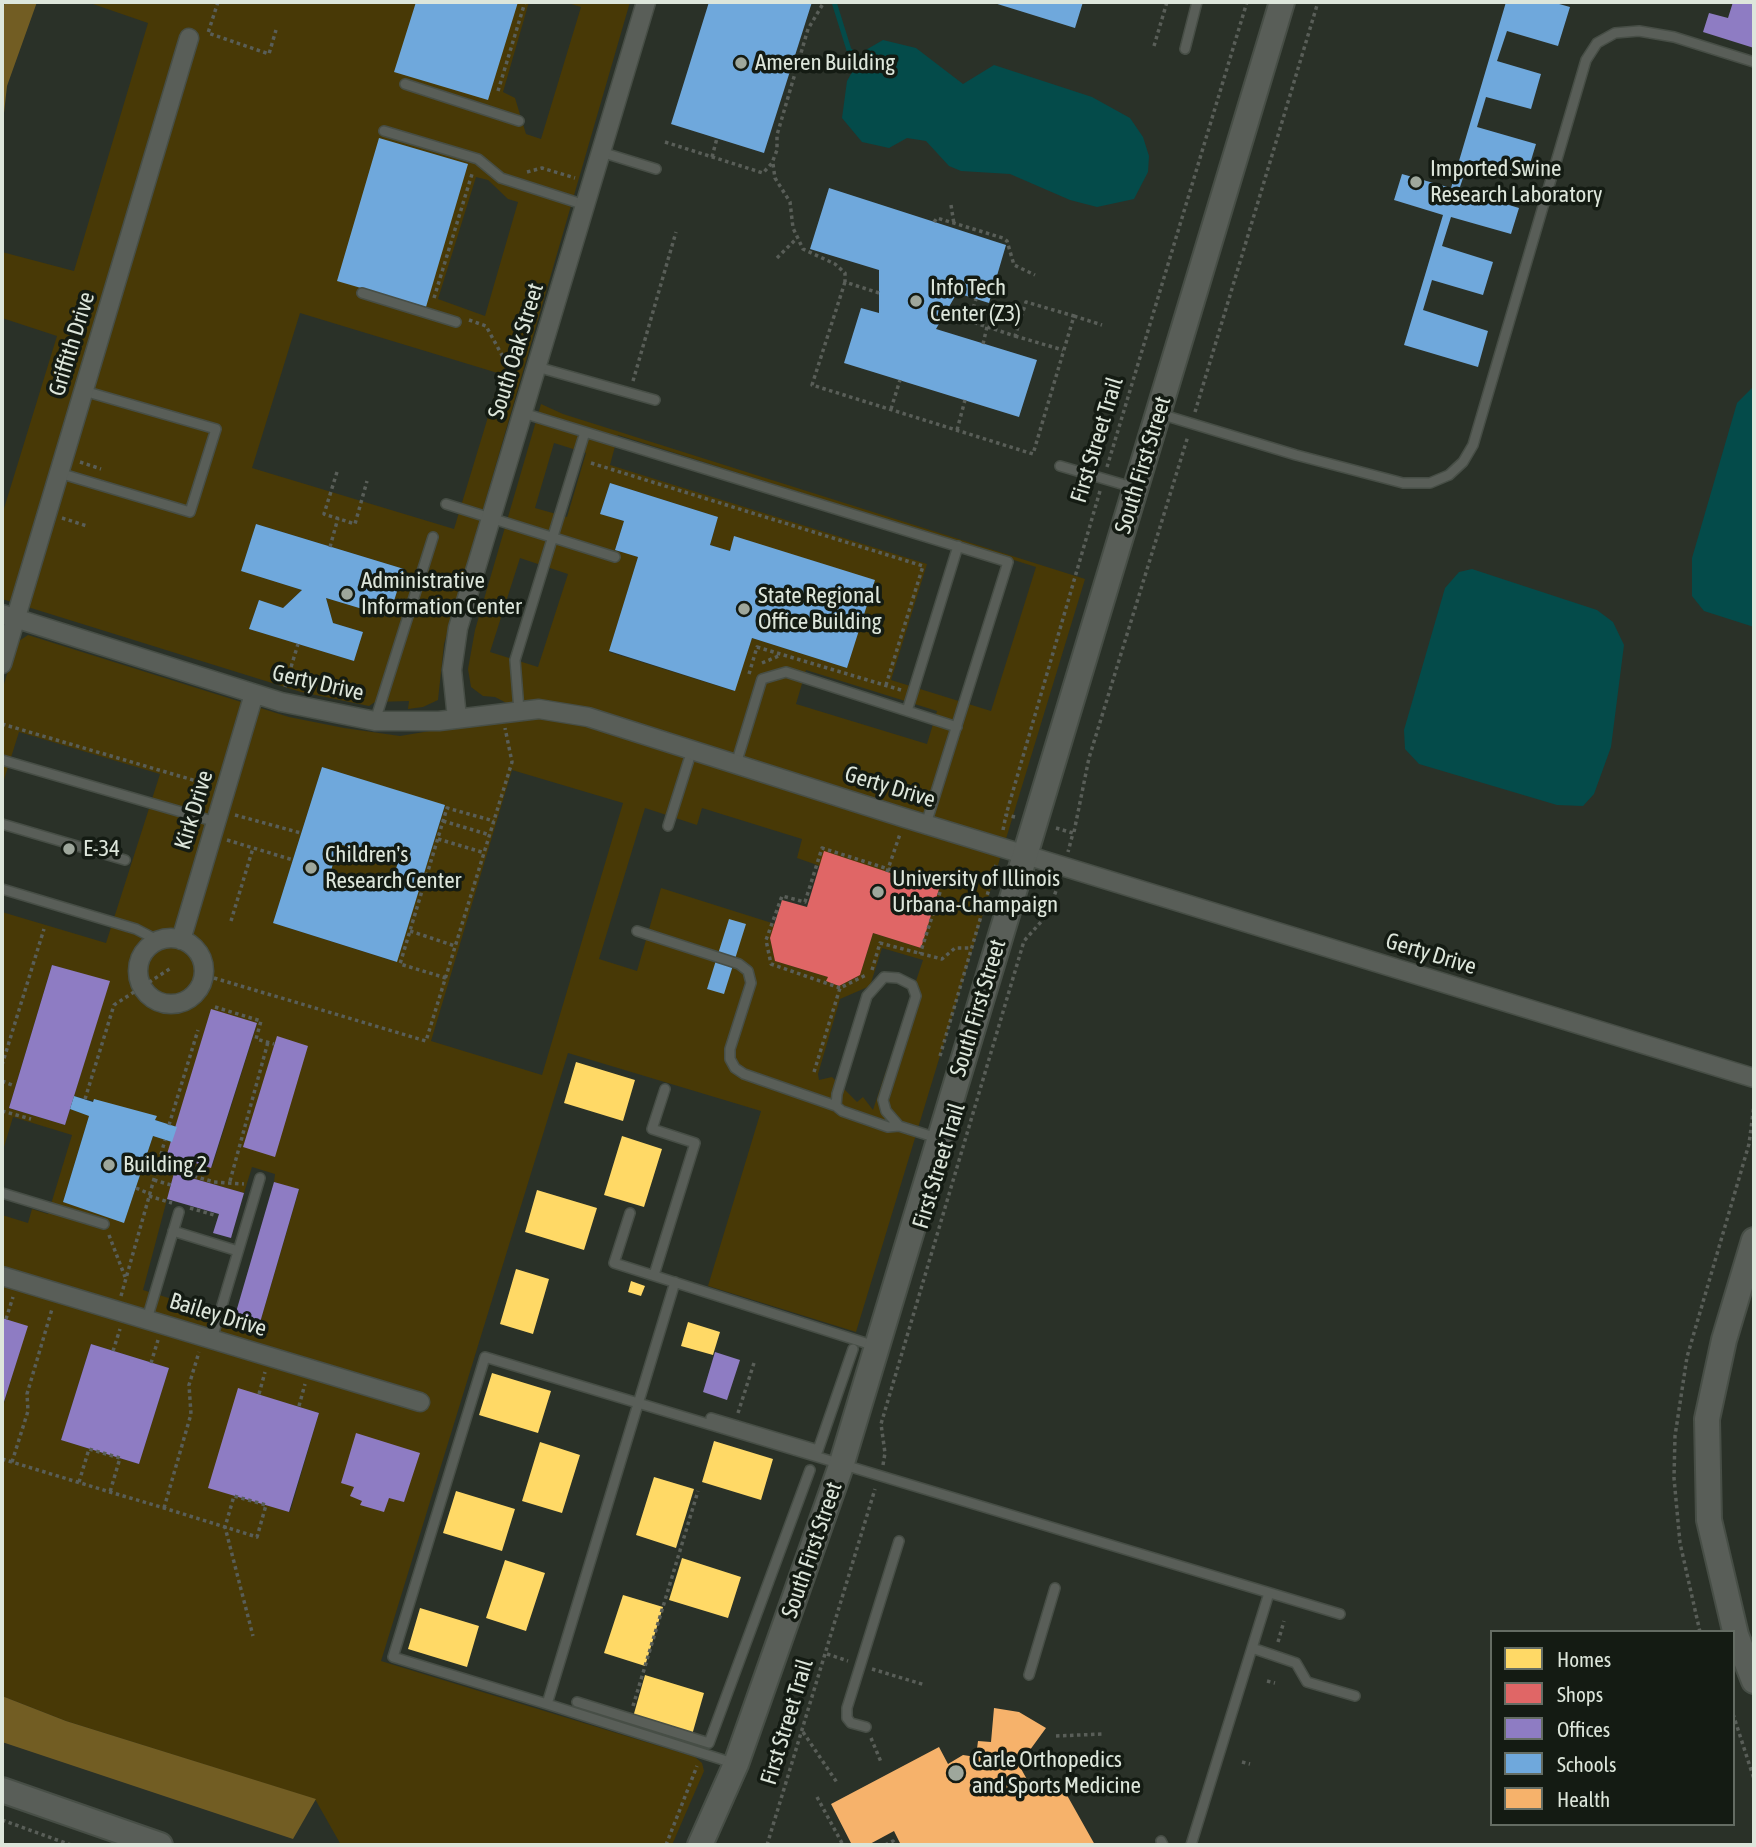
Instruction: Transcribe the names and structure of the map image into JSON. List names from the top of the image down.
{
  "streets": {
    "street": [
      "Griffith Drive",
      "South Oak Street",
      "South First Street",
      "Gerty Drive",
      "Kirk Drive",
      "Bailey Drive"
    ],
    "path": ["First Street Trail"]
  },
  "crossings": [
    ["Griffith Drive", "Gerty Drive"],
    ["South Oak Street", "Gerty Drive"],
    ["First Street Trail", "South First Street"],
    ["South First Street", "Gerty Drive"],
    ["Gerty Drive", "Kirk Drive"]
  ],
  "places": [
    "Ameren Building",
    "Imported Swine Research Laboratory",
    "Info Tech Center (Z3)",
    "Administrative Information Center",
    "State Regional Office Building",
    "E-34",
    "Children's Research Center",
    "University of Illinois Urbana-Champaign",
    "Building 2",
    "Carle Orthopedics and Sports Medicine"
  ],
  "legend": [
    "Homes",
    "Shops",
    "Offices",
    "Schools",
    "Health"
  ]
}
